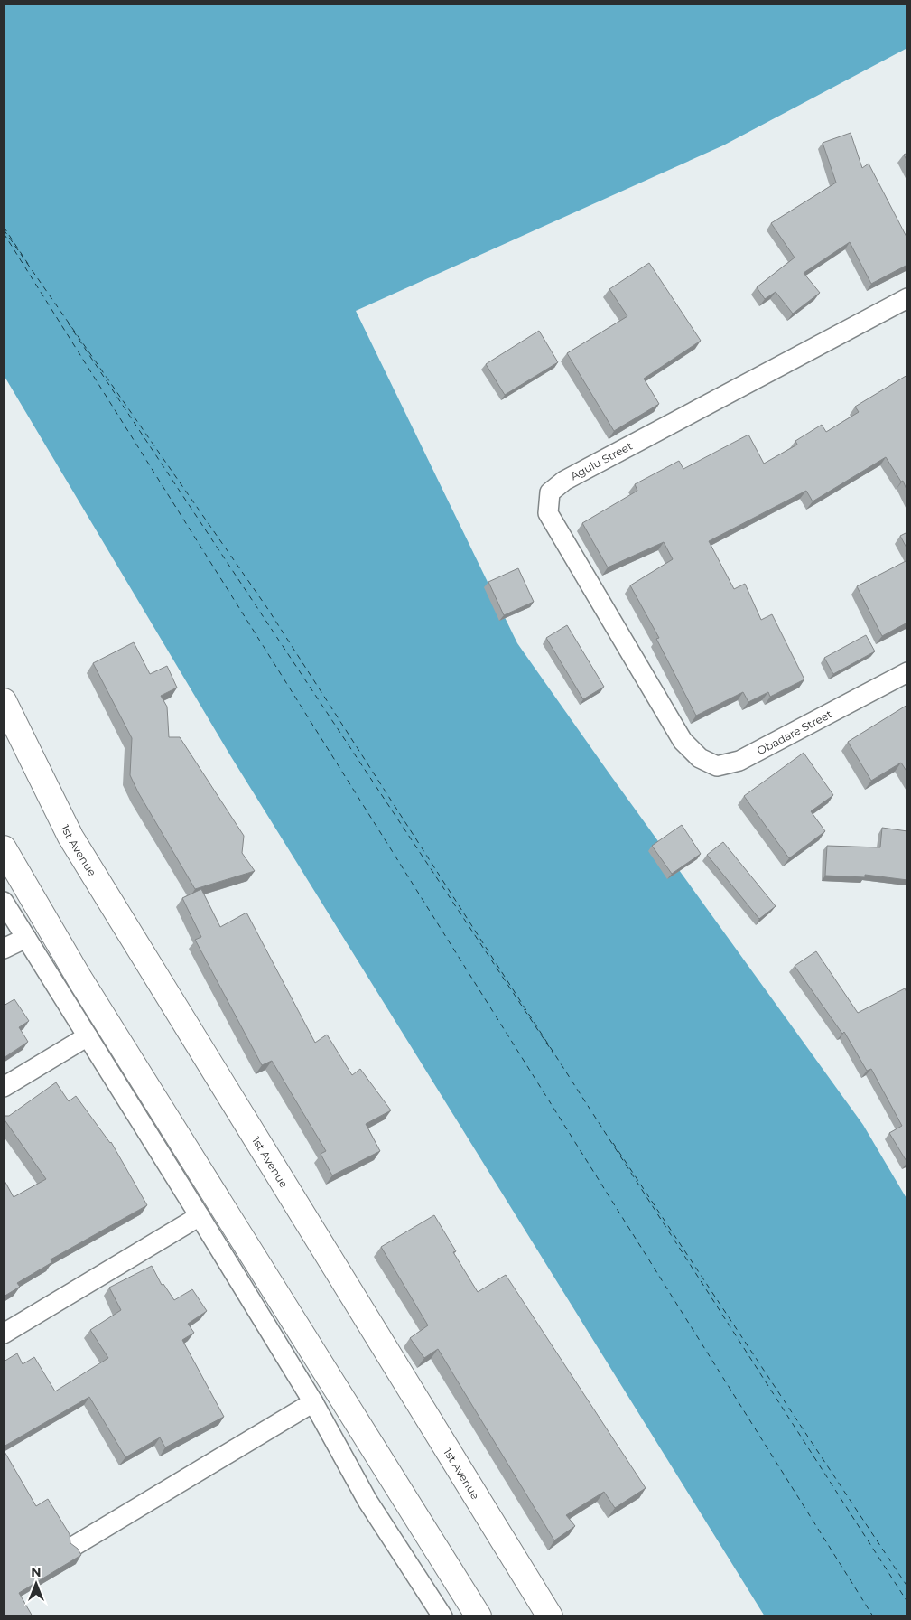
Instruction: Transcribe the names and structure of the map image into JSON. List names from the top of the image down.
{
  "streets": {
    "main road": ["1st Avenue"],
    "street": ["Agulu Street", "Obadare Street"]
  },
  "crossings": [
    ["Agulu Street", "Obadare Street"]
  ],
  "north": "top"
}
